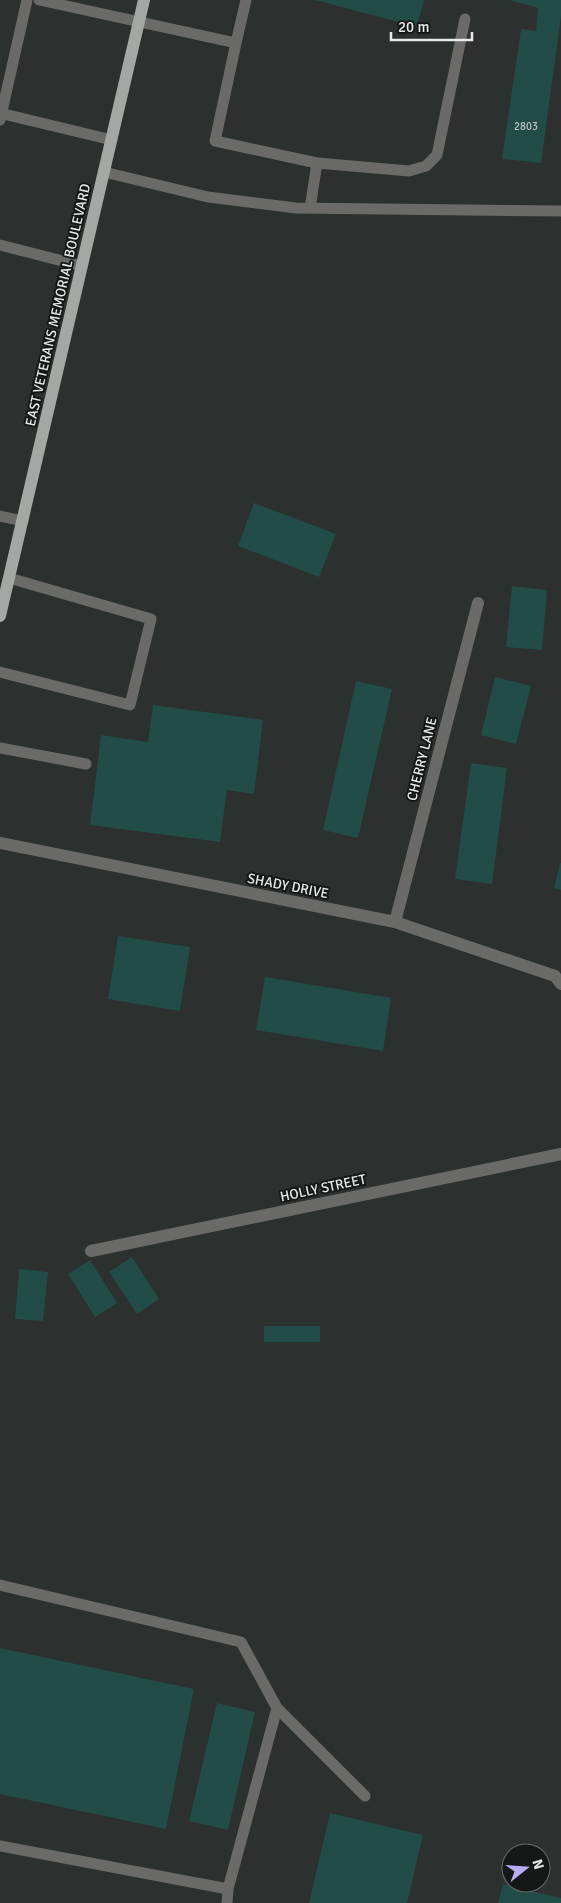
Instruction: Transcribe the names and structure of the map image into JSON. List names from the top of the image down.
{
  "streets": {
    "main road": ["EAST VETERANS MEMORIAL BOULEVARD"],
    "street": ["CHERRY LANE", "SHADY DRIVE", "HOLLY STREET"]
  },
  "crossings": [
    ["CHERRY LANE", "SHADY DRIVE"]
  ],
  "house_numbers": ["2803"],
  "scale_bar": "20 m",
  "north": "right"
}
